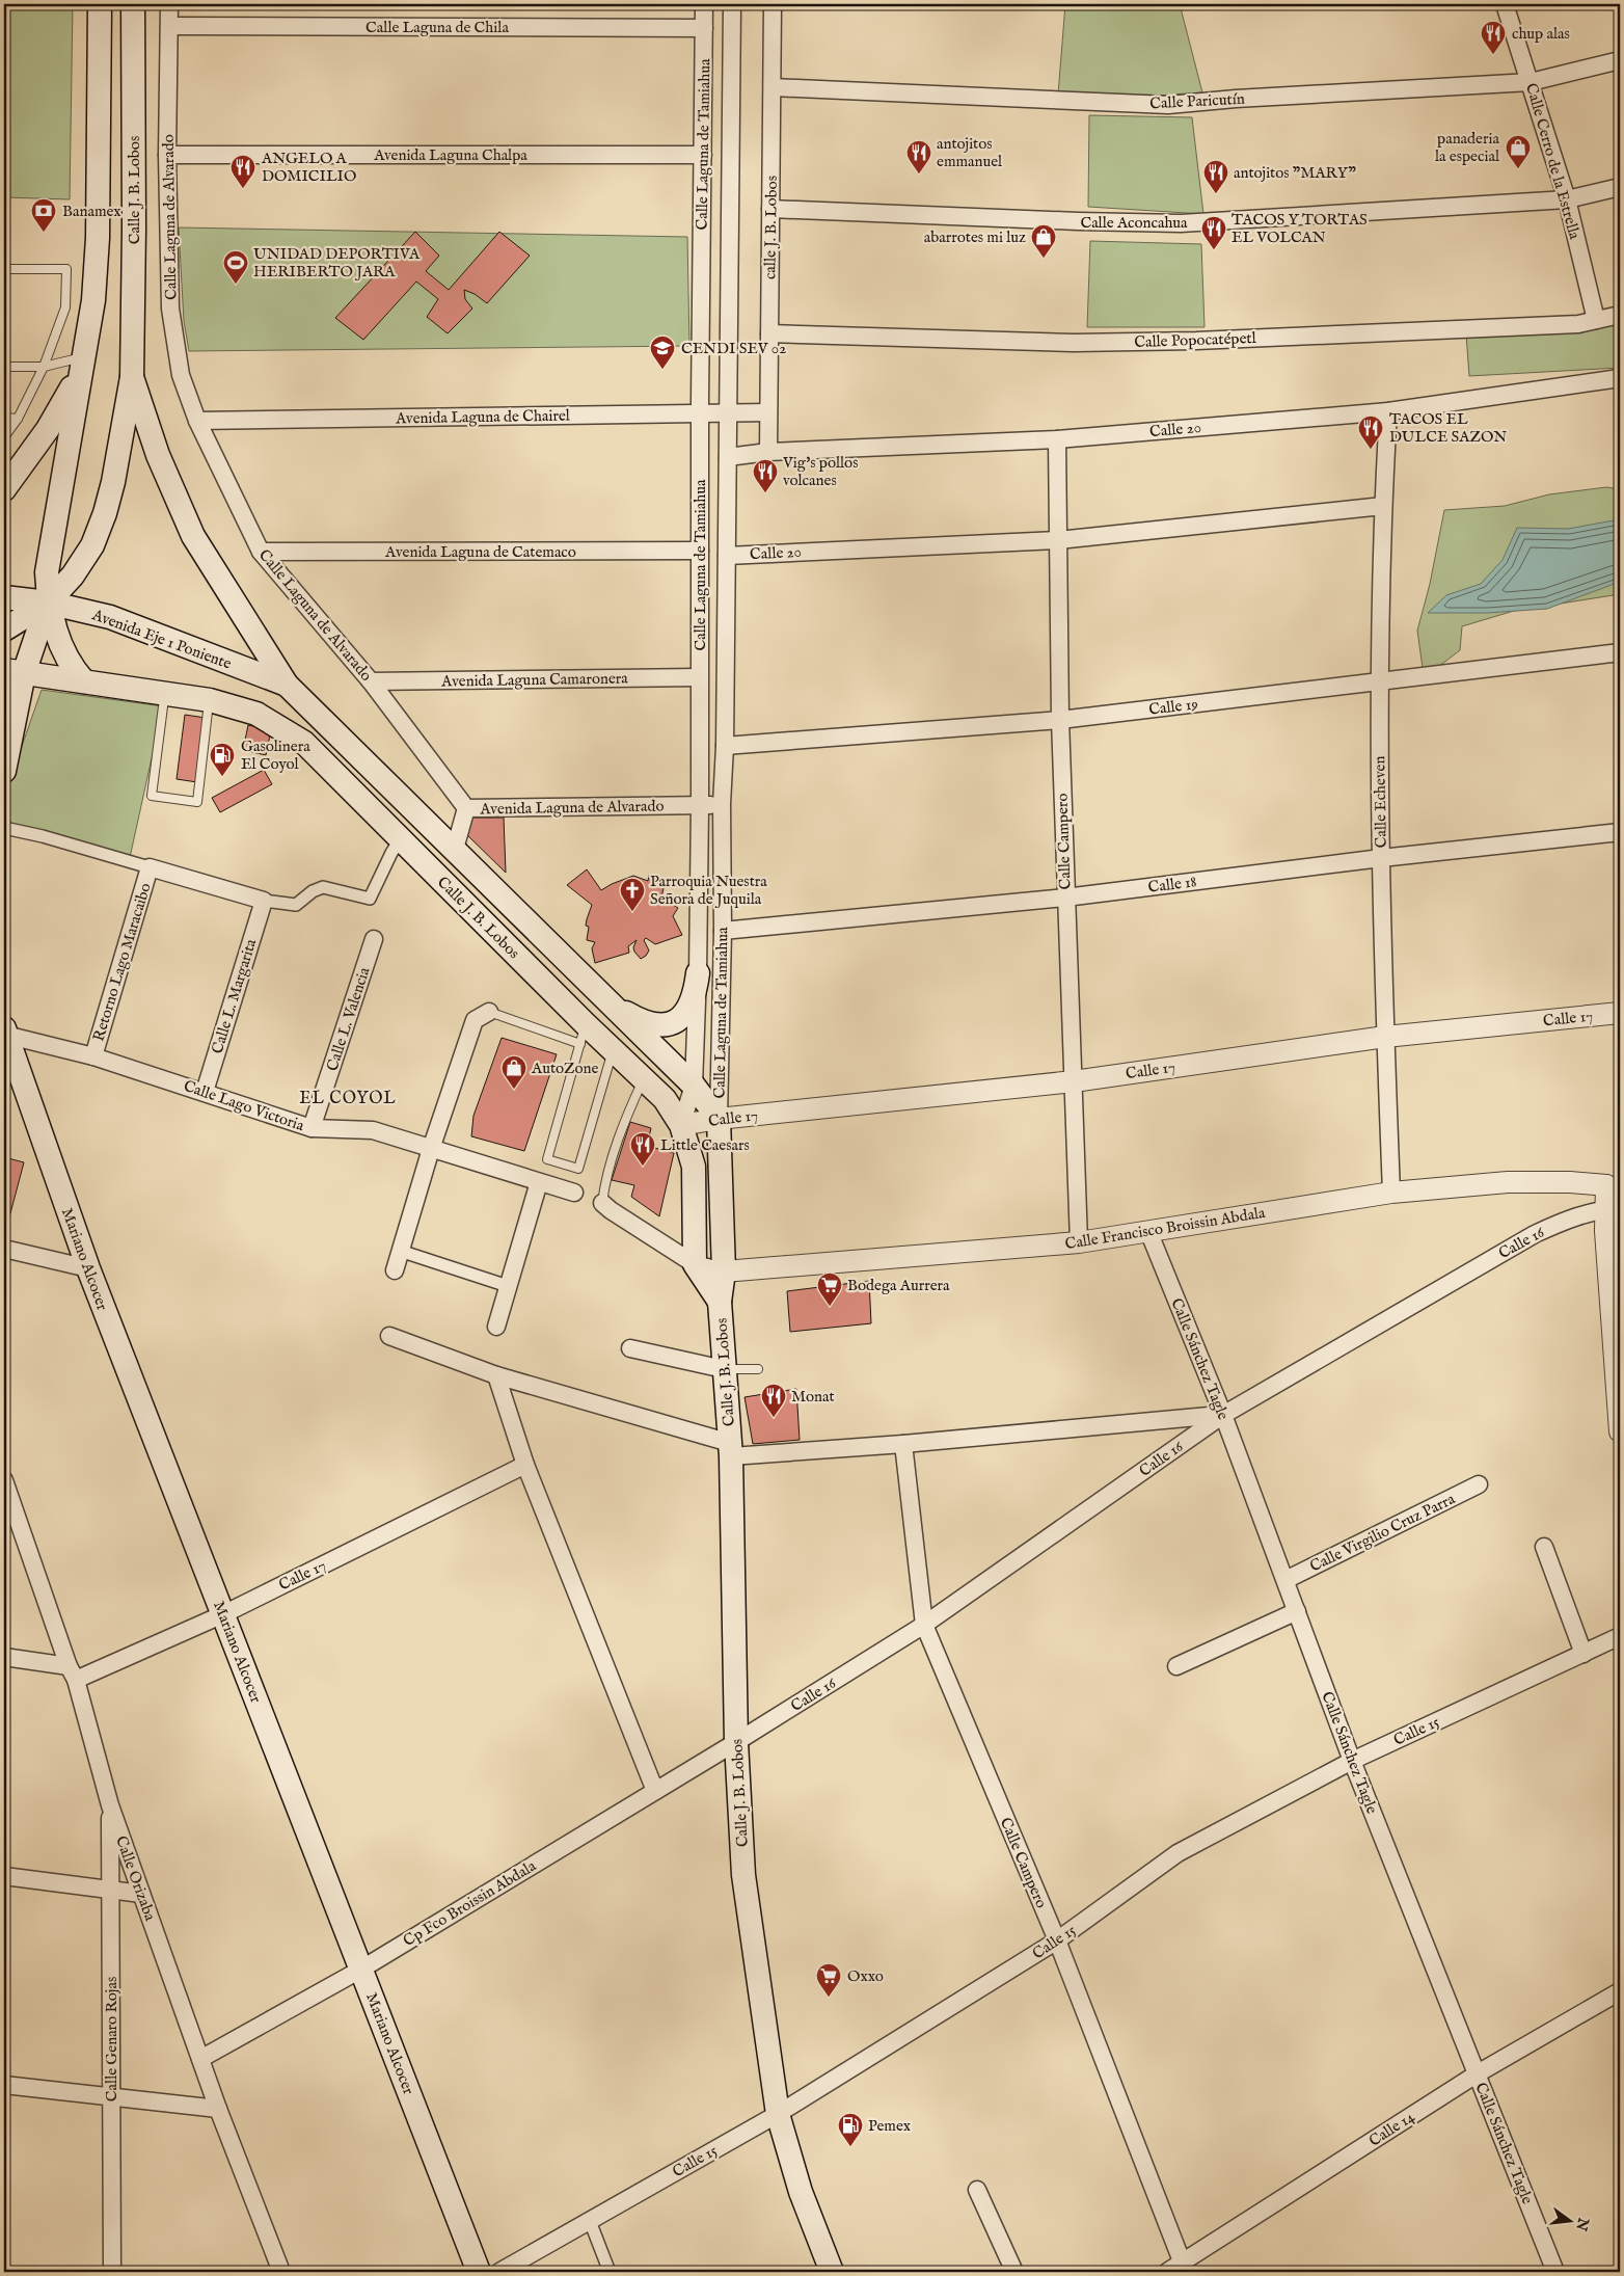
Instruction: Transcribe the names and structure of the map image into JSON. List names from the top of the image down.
{
  "streets": {
    "main road": ["Calle J. B. Lobos", "Avenida Eje 1 Poniente", "Mariano Alcocer"],
    "street": [
      "Calle Laguna de Chila",
      "Calle Paricutín",
      "Calle Laguna de Tamiahua",
      "Avenida Laguna Chalpa",
      "Calle Cerro de la Estrella",
      "Calle Laguna de Alvarado",
      "Calle Aconcahua",
      "calle J. B. Lobos",
      "Calle Popocatépetl",
      "Avenida Laguna de Chairel",
      "Calle 20",
      "Avenida Laguna de Catemaco",
      "Avenida Laguna Camaronera",
      "Calle 19",
      "Calle Echeven",
      "Avenida Laguna de Alvarado",
      "Calle Campero",
      "Calle 18",
      "Retorno Lago Maracaibo",
      "Calle L. Margarita",
      "Calle 17",
      "Calle L. Valencia",
      "Calle Lago Victoria",
      "Calle Francisco Broissin Abdala",
      "Calle 16",
      "Calle Sánchez Tagle",
      "Calle Virgilio Cruz Parra",
      "Calle 15",
      "Calle Orizaba",
      "Cp Fco Broissin Abdala",
      "Calle Genaro Rojas",
      "Calle 14"
    ]
  },
  "crossings": [
    ["Calle Laguna de Chila", "Calle Laguna de Tamiahua"],
    ["Calle Laguna de Chila", "Calle Laguna de Alvarado"],
    ["Calle Paricutín", "Calle Cerro de la Estrella"],
    ["Calle Paricutín", "calle J. B. Lobos"],
    ["Calle Laguna de Tamiahua", "Avenida Laguna Chalpa"],
    ["Calle Laguna de Tamiahua", "Calle J. B. Lobos"],
    ["Calle Laguna de Tamiahua", "Avenida Laguna de Chairel"],
    ["Calle Laguna de Tamiahua", "Calle 20"],
    ["Calle Laguna de Tamiahua", "Avenida Laguna de Catemaco"],
    ["Calle Laguna de Tamiahua", "Avenida Laguna Camaronera"],
    ["Calle Laguna de Tamiahua", "Calle 19"],
    ["Calle Laguna de Tamiahua", "Avenida Laguna de Alvarado"],
    ["Calle Laguna de Tamiahua", "Calle 18"],
    ["Calle Laguna de Tamiahua", "Calle 17"],
    ["Avenida Laguna Chalpa", "Calle Laguna de Alvarado"],
    ["Calle Cerro de la Estrella", "Calle Aconcahua"],
    ["Calle Cerro de la Estrella", "Calle Popocatépetl"],
    ["Calle J. B. Lobos", "Avenida Eje 1 Poniente"],
    ["Calle J. B. Lobos", "Avenida Laguna de Alvarado"],
    ["Calle J. B. Lobos", "Calle 17"],
    ["Calle J. B. Lobos", "Calle Francisco Broissin Abdala"],
    ["Calle J. B. Lobos", "Calle 16"],
    ["Calle J. B. Lobos", "Calle 15"],
    ["Calle J. B. Lobos", "Cp Fco Broissin Abdala"],
    ["Calle Laguna de Alvarado", "Avenida Laguna de Chairel"],
    ["Calle Laguna de Alvarado", "Avenida Laguna de Catemaco"],
    ["Calle Laguna de Alvarado", "Avenida Laguna Camaronera"],
    ["Calle Laguna de Alvarado", "Avenida Laguna de Alvarado"],
    ["Calle Aconcahua", "calle J. B. Lobos"],
    ["calle J. B. Lobos", "Calle Popocatépetl"],
    ["calle J. B. Lobos", "Avenida Laguna de Chairel"],
    ["calle J. B. Lobos", "Calle 20"],
    ["Calle 20", "Calle Echeven"],
    ["Calle 20", "Calle Campero"],
    ["Calle 19", "Calle Echeven"],
    ["Calle 19", "Calle Campero"],
    ["Calle Echeven", "Calle 18"],
    ["Calle Echeven", "Calle 17"],
    ["Calle Echeven", "Calle Francisco Broissin Abdala"],
    ["Calle Campero", "Calle 18"],
    ["Calle Campero", "Calle 17"],
    ["Calle Campero", "Calle Francisco Broissin Abdala"],
    ["Calle Campero", "Calle 16"],
    ["Calle Campero", "Calle 15"],
    ["Calle Campero", "Calle 14"],
    ["Retorno Lago Maracaibo", "Calle Lago Victoria"],
    ["Calle L. Margarita", "Calle Lago Victoria"],
    ["Calle 17", "Mariano Alcocer"],
    ["Calle 17", "Calle Orizaba"],
    ["Calle L. Valencia", "Calle Lago Victoria"],
    ["Calle Lago Victoria", "Mariano Alcocer"],
    ["Calle Francisco Broissin Abdala", "Calle 16"],
    ["Calle Francisco Broissin Abdala", "Calle Sánchez Tagle"],
    ["Calle 16", "Calle Sánchez Tagle"],
    ["Calle 16", "Cp Fco Broissin Abdala"],
    ["Mariano Alcocer", "Cp Fco Broissin Abdala"],
    ["Calle Sánchez Tagle", "Calle Virgilio Cruz Parra"],
    ["Calle Sánchez Tagle", "Calle 15"],
    ["Calle Sánchez Tagle", "Calle 14"],
    ["Calle Orizaba", "Cp Fco Broissin Abdala"],
    ["Calle Orizaba", "Calle Genaro Rojas"]
  ],
  "districts": ["EL COYOL"],
  "places": {
    "restaurant": [
      "chup alas",
      "antojitos emmanuel",
      "ANGELO A DOMICILIO",
      "antojitos \"MARY\"",
      "TACOS Y TORTAS EL VOLCAN",
      "TACOS EL DULCE SAZON",
      "Vig's pollos volcanes",
      "Little Caesars",
      "Monat"
    ],
    "shop": ["panaderia la especial", "abarrotes mi luz", "AutoZone"],
    "bank": ["Banamex"],
    "sports": ["UNIDAD DEPORTIVA HERIBERTO JARA"],
    "school or university": ["CENDI SEV 02"],
    "fuel station": ["Gasolinera El Coyol", "Pemex"],
    "church": ["Parroquia Nuestra Señora de Juquila"],
    "supermarket": ["Bodega Aurrera", "Oxxo"]
  },
  "north": "right"
}
